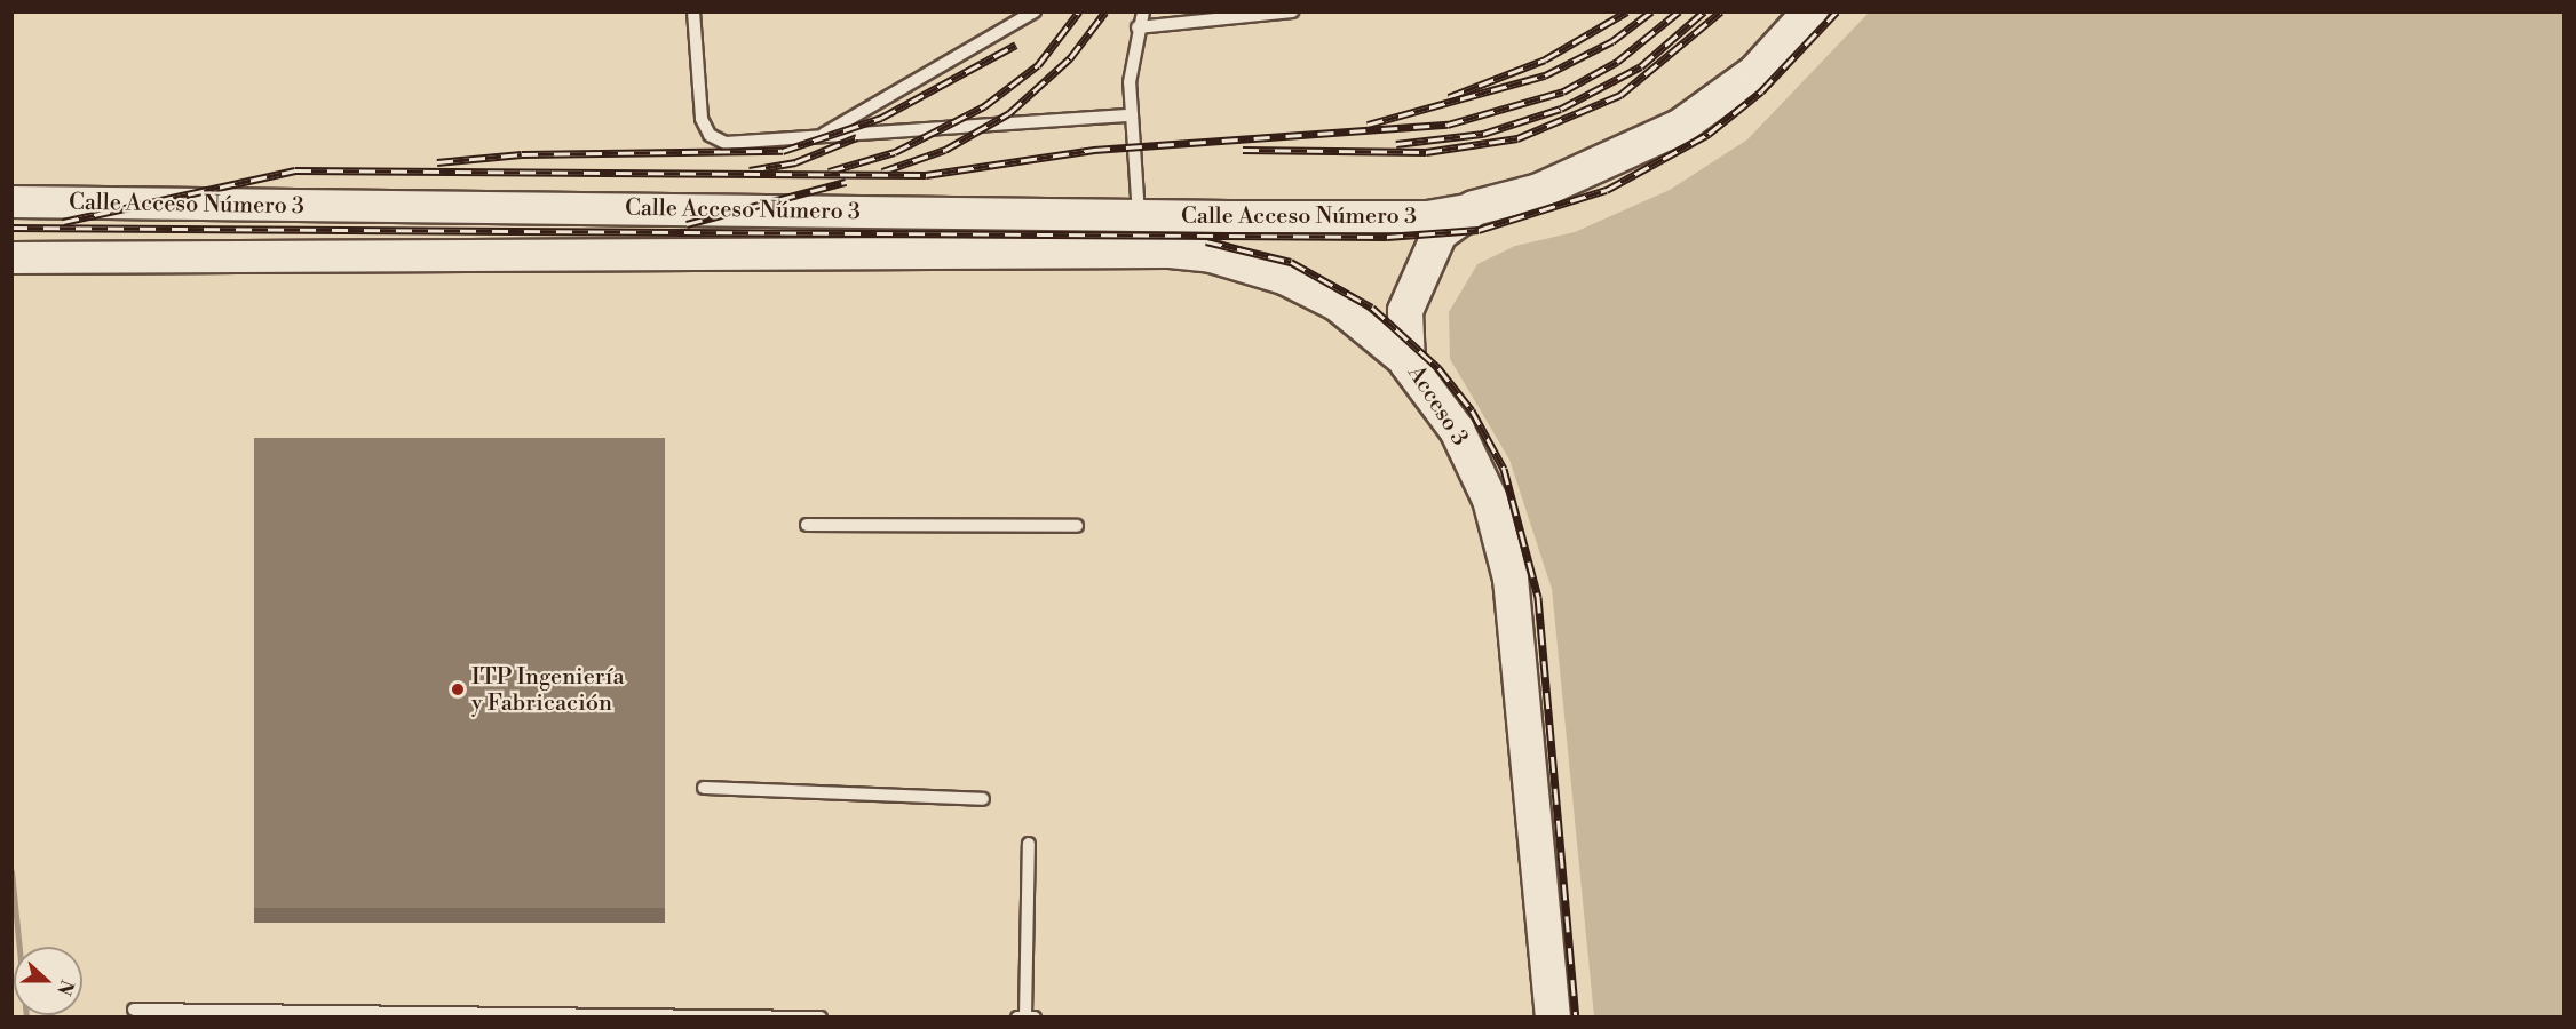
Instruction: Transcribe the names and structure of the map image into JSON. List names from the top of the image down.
{
  "streets": {
    "main road": ["Acceso 3"],
    "street": ["Calle Acceso Número 3"]
  },
  "crossings": [
    ["Calle Acceso Número 3", "Acceso 3"]
  ],
  "places": ["ITP Ingeniería y Fabricación"],
  "north": "right"
}
